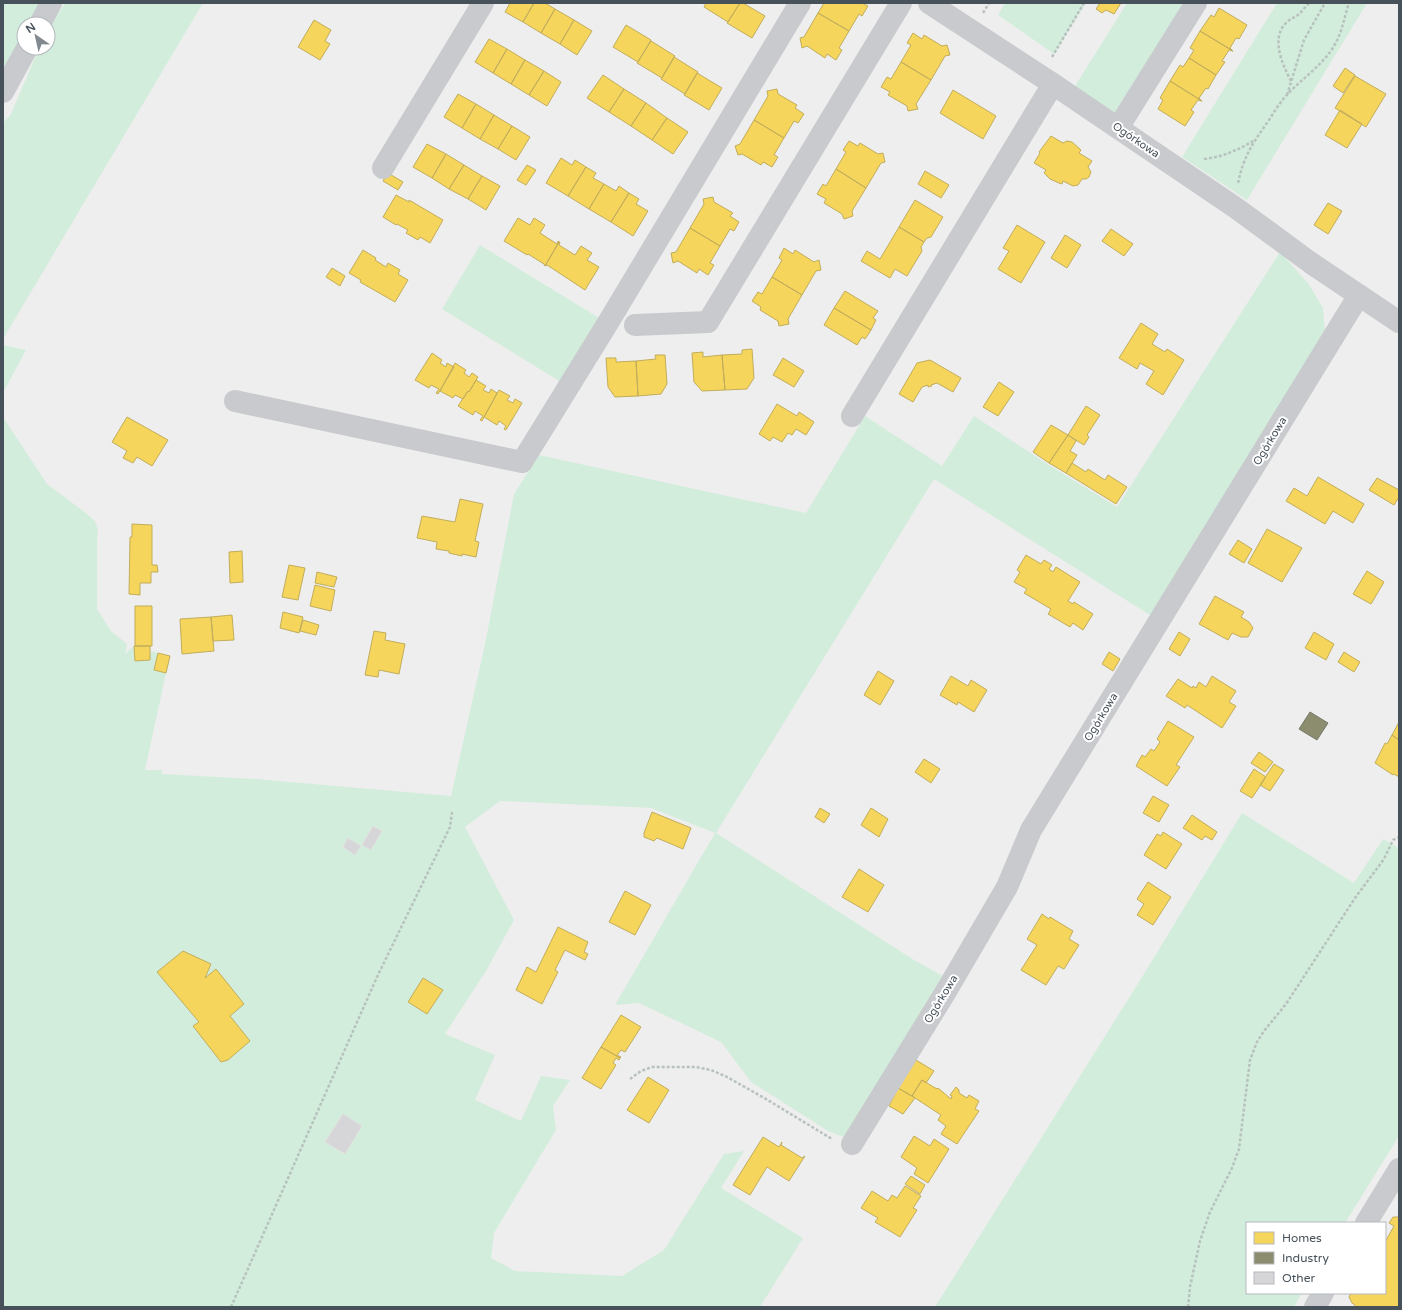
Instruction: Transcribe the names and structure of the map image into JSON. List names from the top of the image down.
{
  "streets": {
    "street": ["Ogórkowa"]
  },
  "legend": ["Homes", "Industry", "Other"],
  "north": "top left"
}
